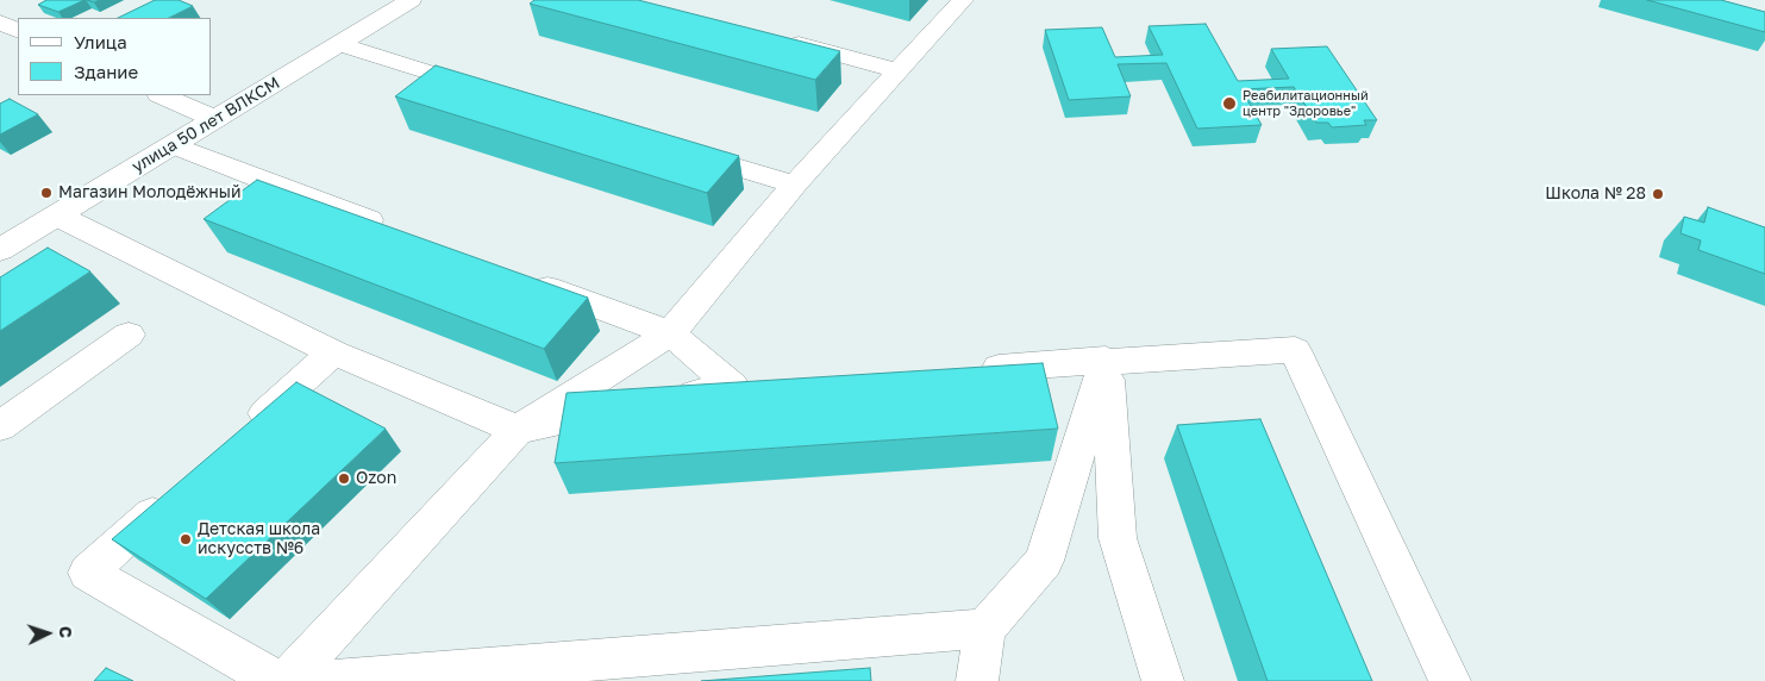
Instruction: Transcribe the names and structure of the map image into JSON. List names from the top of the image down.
{
  "streets": {
    "main road": ["улица 50 лет ВЛКСМ"]
  },
  "places": [
    "Реабилитационный центр \"Здоровье\"",
    "Магазин Молодёжный",
    "Школа № 28",
    "Ozon",
    "Детская школа искусств №6"
  ],
  "legend": ["Улица", "Здание"],
  "north": "right"
}
